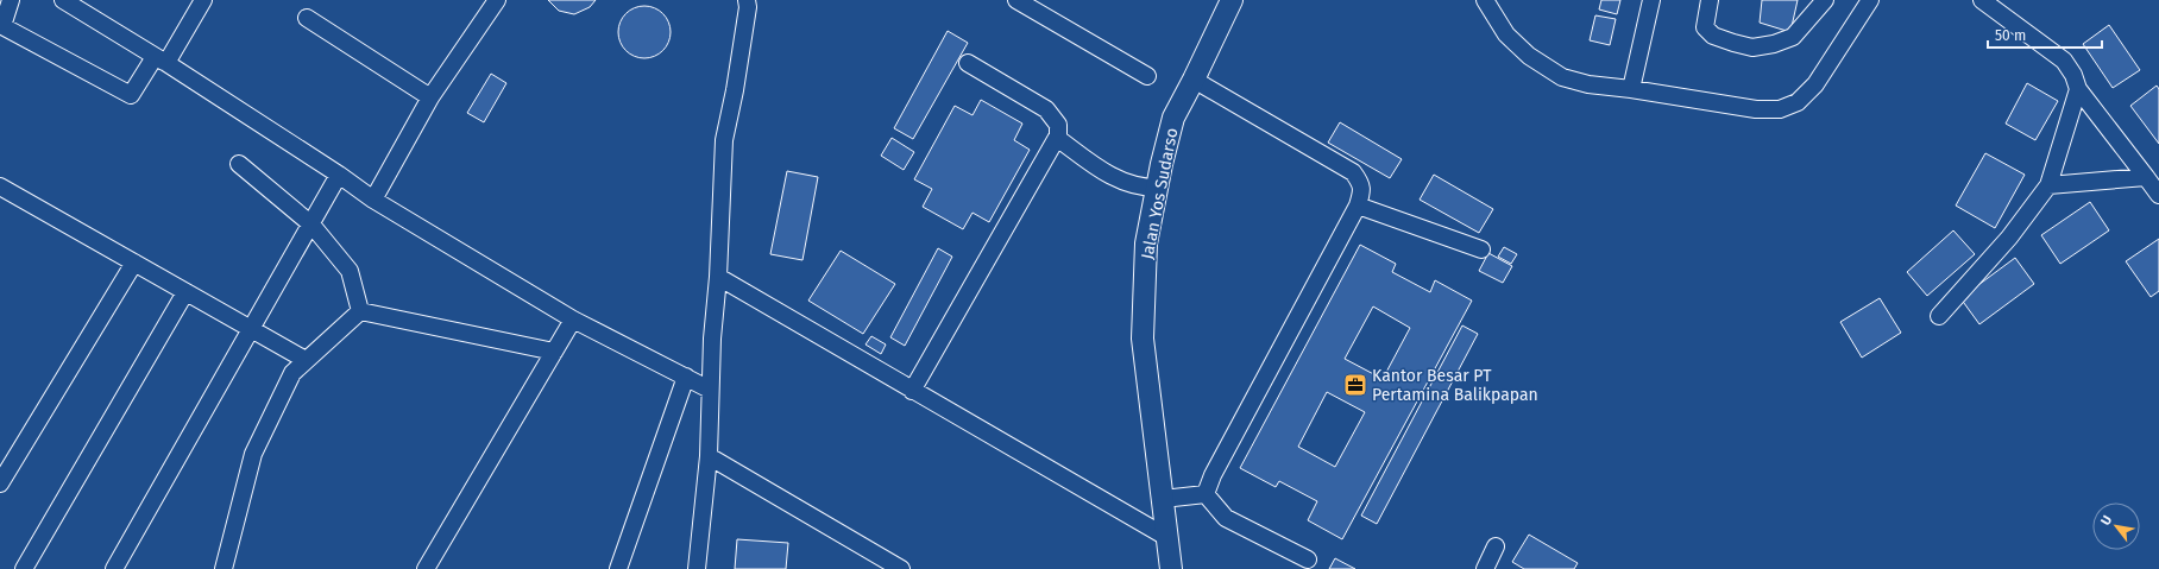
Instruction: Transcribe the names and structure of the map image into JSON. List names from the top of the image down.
{
  "streets": {
    "main road": ["Jalan Yos Sudarso"]
  },
  "places": {
    "office": ["Kantor Besar PT Pertamina Balikpapan"]
  },
  "scale_bar": "50 m",
  "north": "top left"
}
